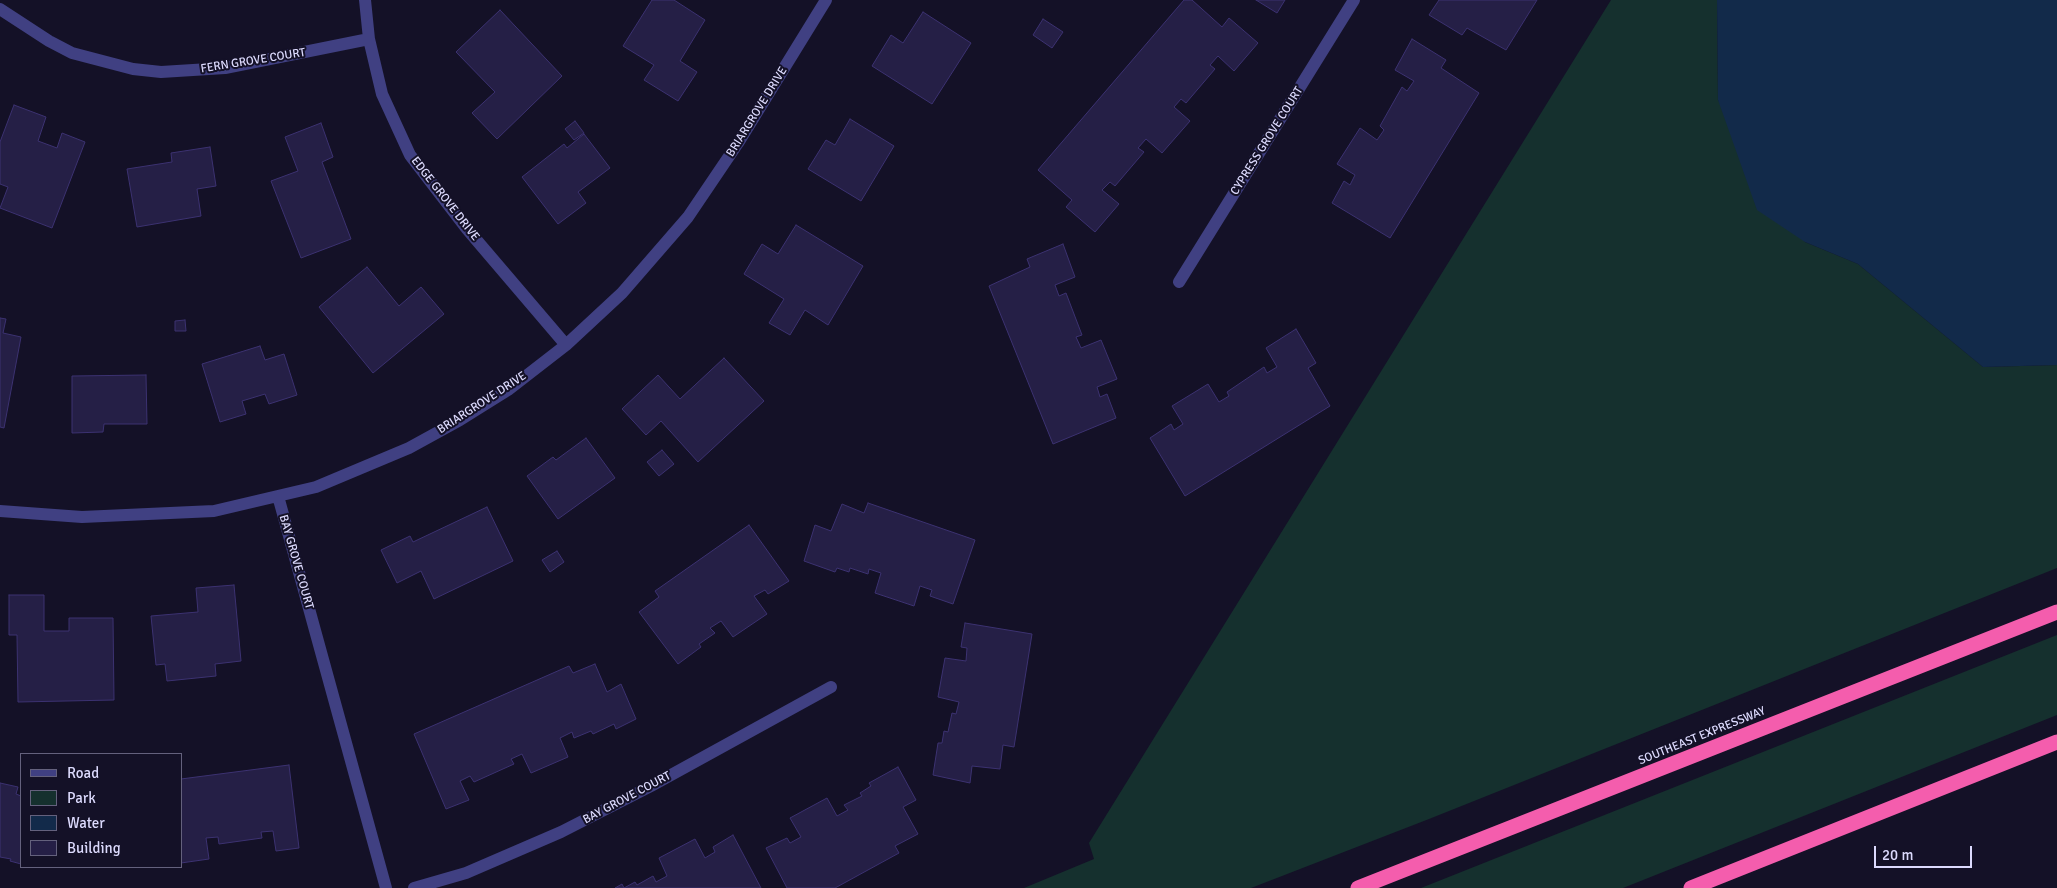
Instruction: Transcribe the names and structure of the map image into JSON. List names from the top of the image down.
{
  "streets": {
    "highway": ["SOUTHEAST EXPRESSWAY"],
    "street": [
      "FERN GROVE COURT",
      "BRIARGROVE DRIVE",
      "CYPRESS GROVE COURT",
      "EDGE GROVE DRIVE",
      "BAY GROVE COURT"
    ]
  },
  "crossings": [
    ["FERN GROVE COURT", "EDGE GROVE DRIVE"],
    ["BRIARGROVE DRIVE", "EDGE GROVE DRIVE"],
    ["BRIARGROVE DRIVE", "BAY GROVE COURT"]
  ],
  "legend": [
    "Road",
    "Park",
    "Water",
    "Building"
  ],
  "scale_bar": "20 m"
}
